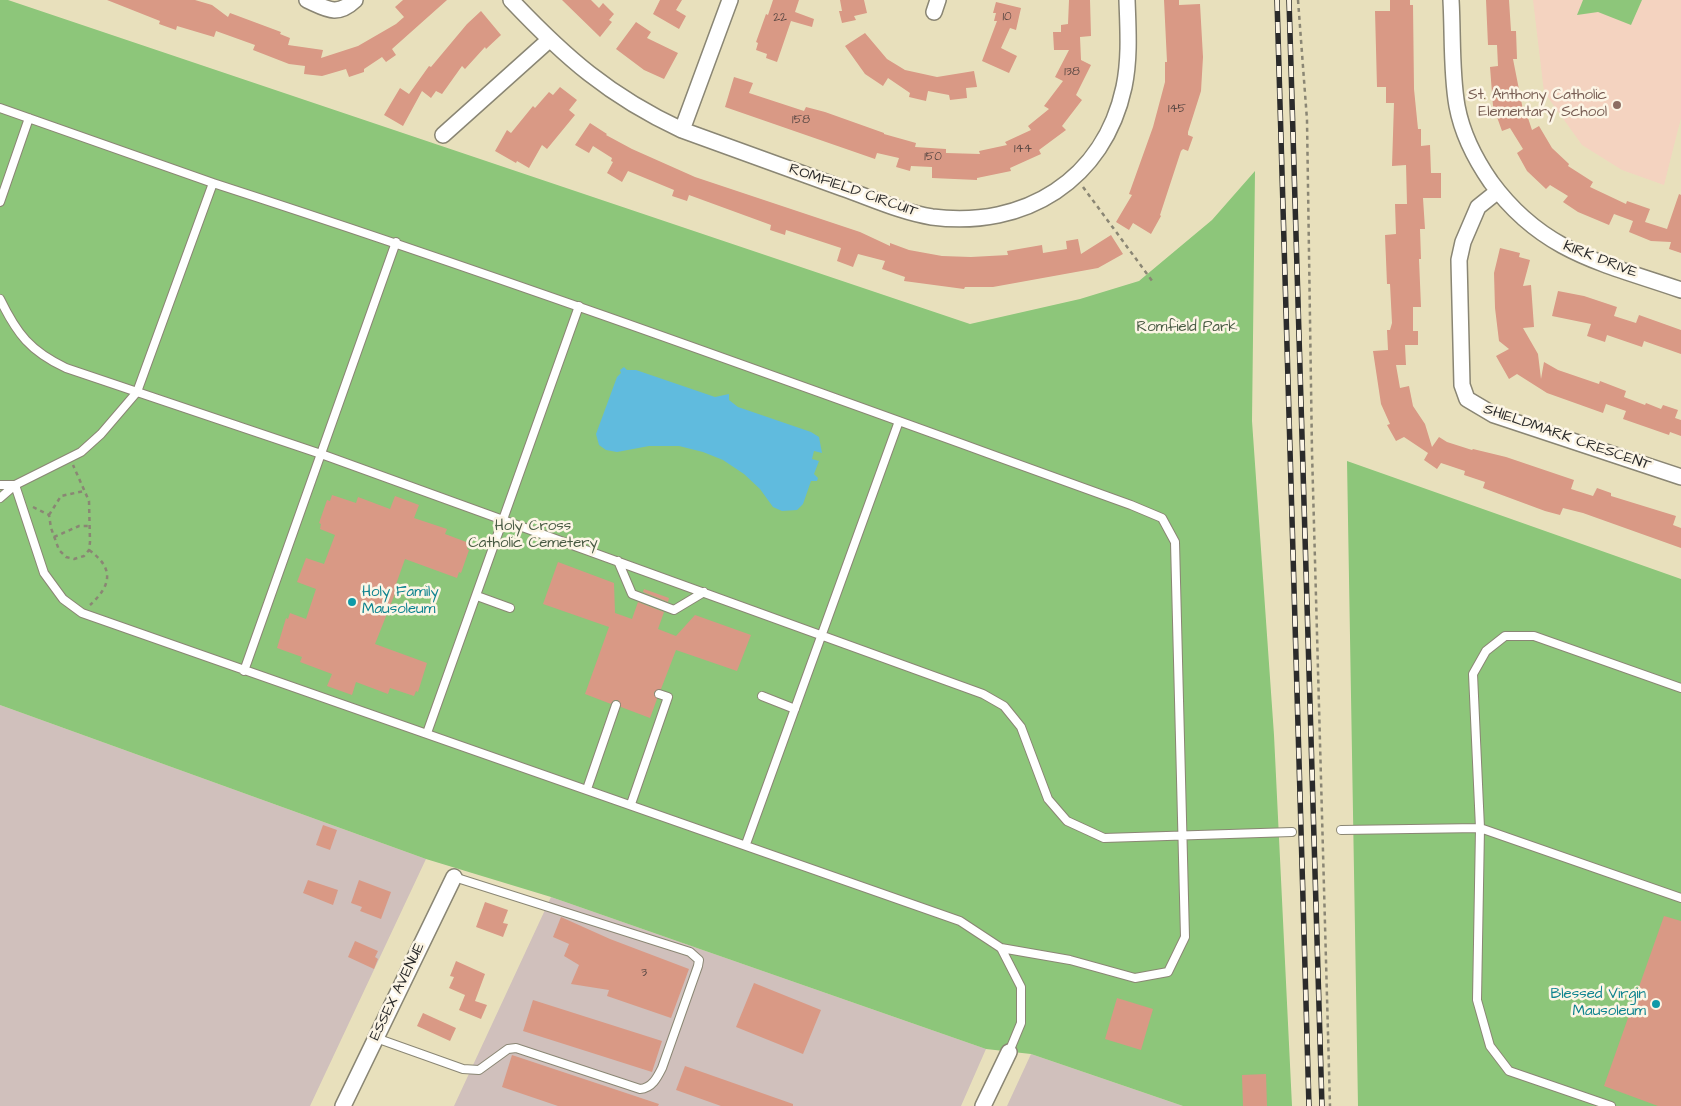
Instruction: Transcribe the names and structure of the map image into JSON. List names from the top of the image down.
{
  "streets": {
    "street": [
      "ROMFIELD CIRCUIT",
      "KIRK DRIVE",
      "SHIELDMARK CRESCENT",
      "ESSEX AVENUE"
    ]
  },
  "crossings": [
    ["KIRK DRIVE", "SHIELDMARK CRESCENT"]
  ],
  "parks": ["Romfield Park", "Holy Cross Catholic Cemetery"],
  "places": ["St. Anthony Catholic Elementary School", "Holy Family Mausoleum", "Blessed Virgin Mausoleum"],
  "house_numbers": [
    "10",
    "22",
    "138",
    "145",
    "158",
    "144",
    "150",
    "3"
  ]
}
